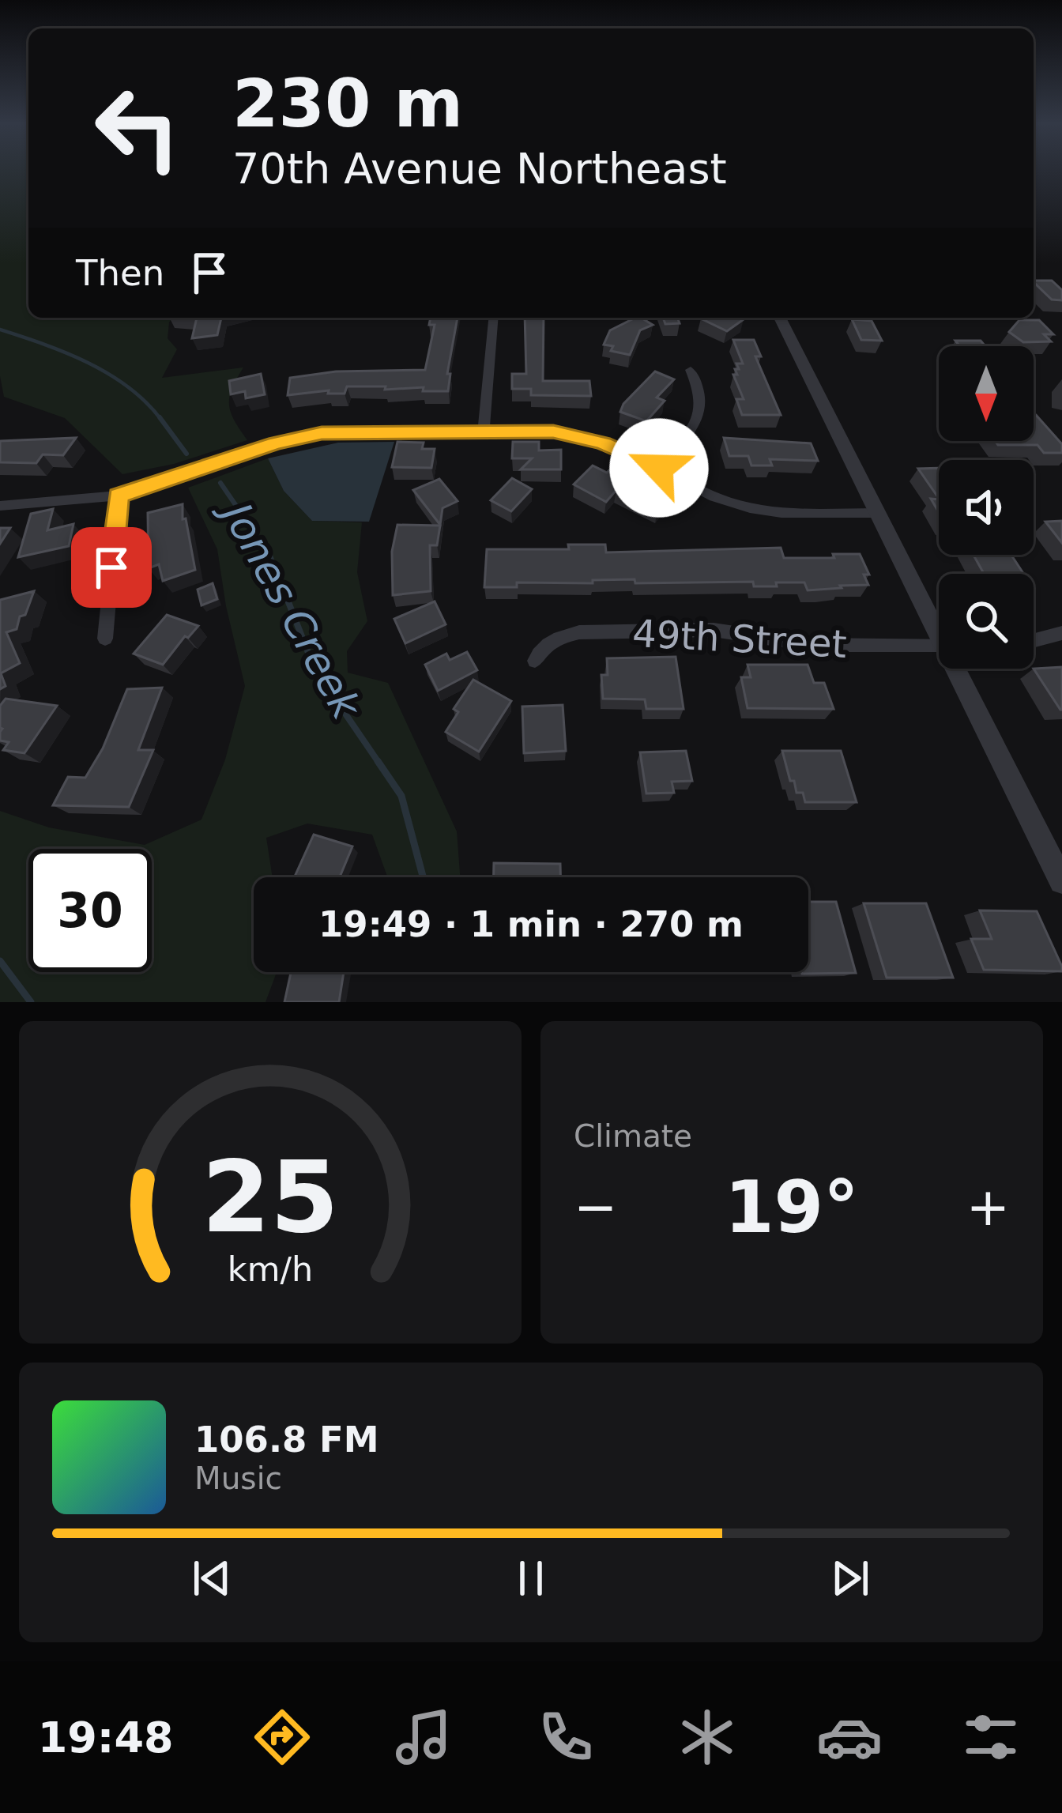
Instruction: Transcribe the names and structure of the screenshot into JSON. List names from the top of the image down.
{
  "streets": {
    "street": ["49th Street"]
  },
  "water": ["Jones Creek"],
  "north": "bottom",
  "page": {
    "turn": ["230 m", "70th Avenue Northeast"],
    "then": "Then",
    "limit": "30",
    "trip": "19:49 · 1 min · 270 m",
    "tile": "Climate",
    "heat": ["−", "19°", "+"],
    "song": ["106.8 FM", "Music"],
    "tabs": "19:48",
    "gauge": ["25", "km/h"]
  }
}
